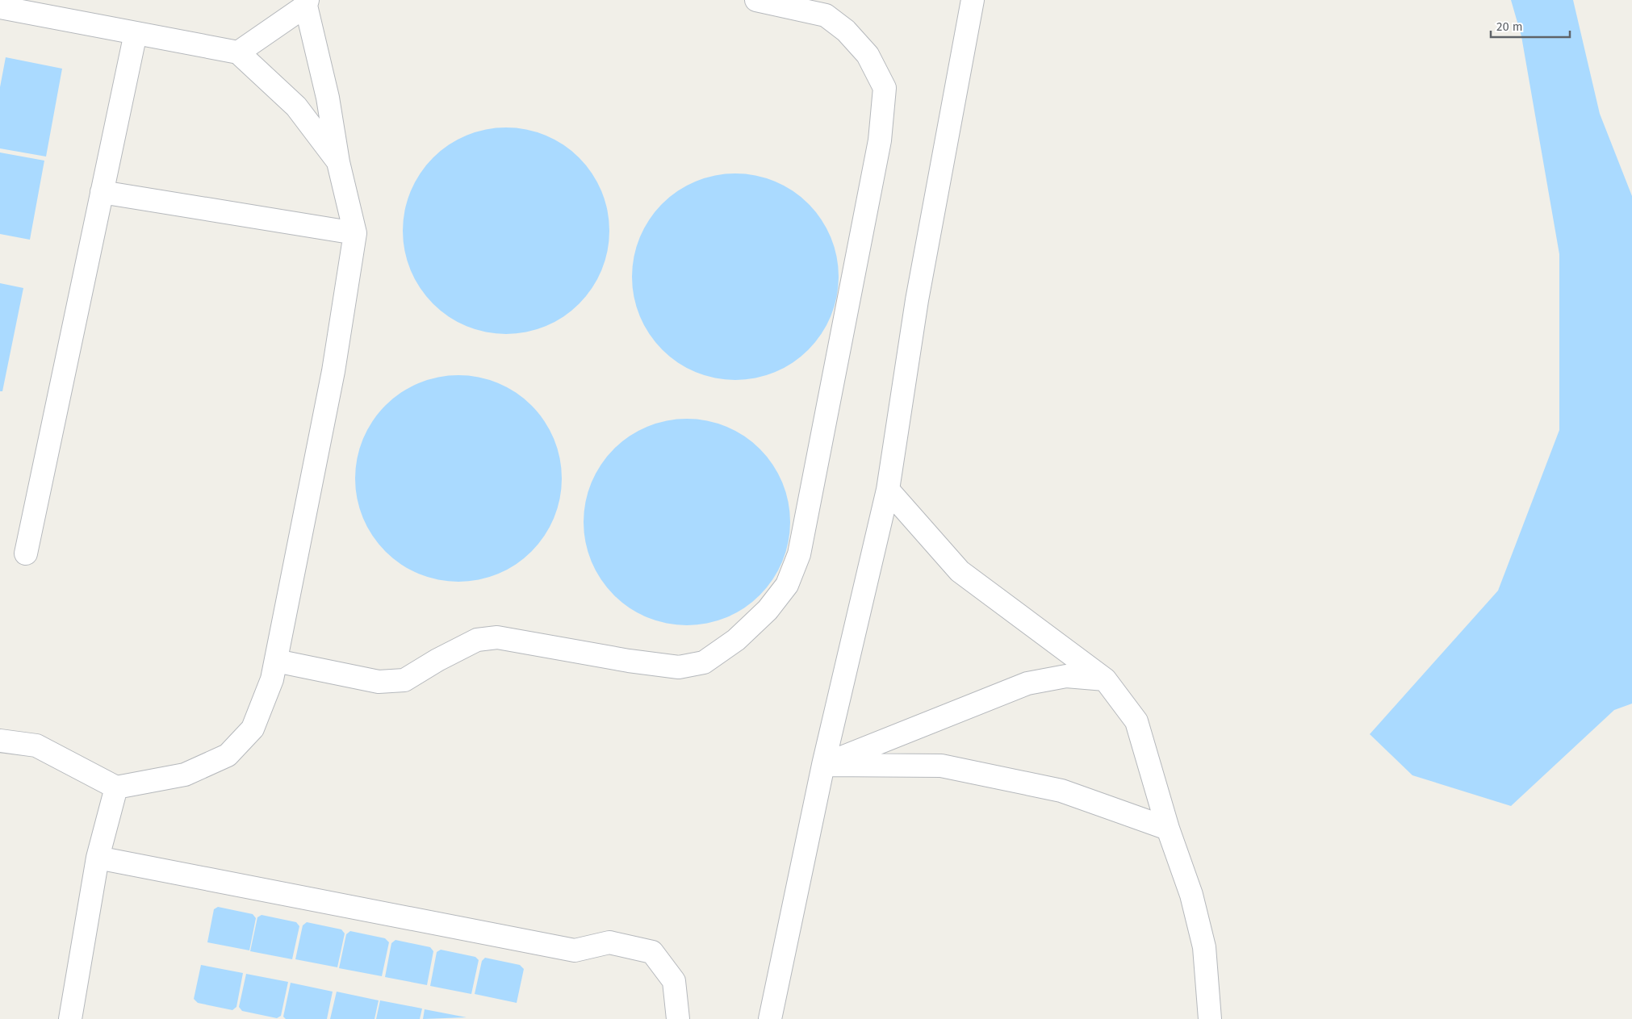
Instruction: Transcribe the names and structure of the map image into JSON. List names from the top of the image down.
{
  "scale_bar": "20 m"
}
